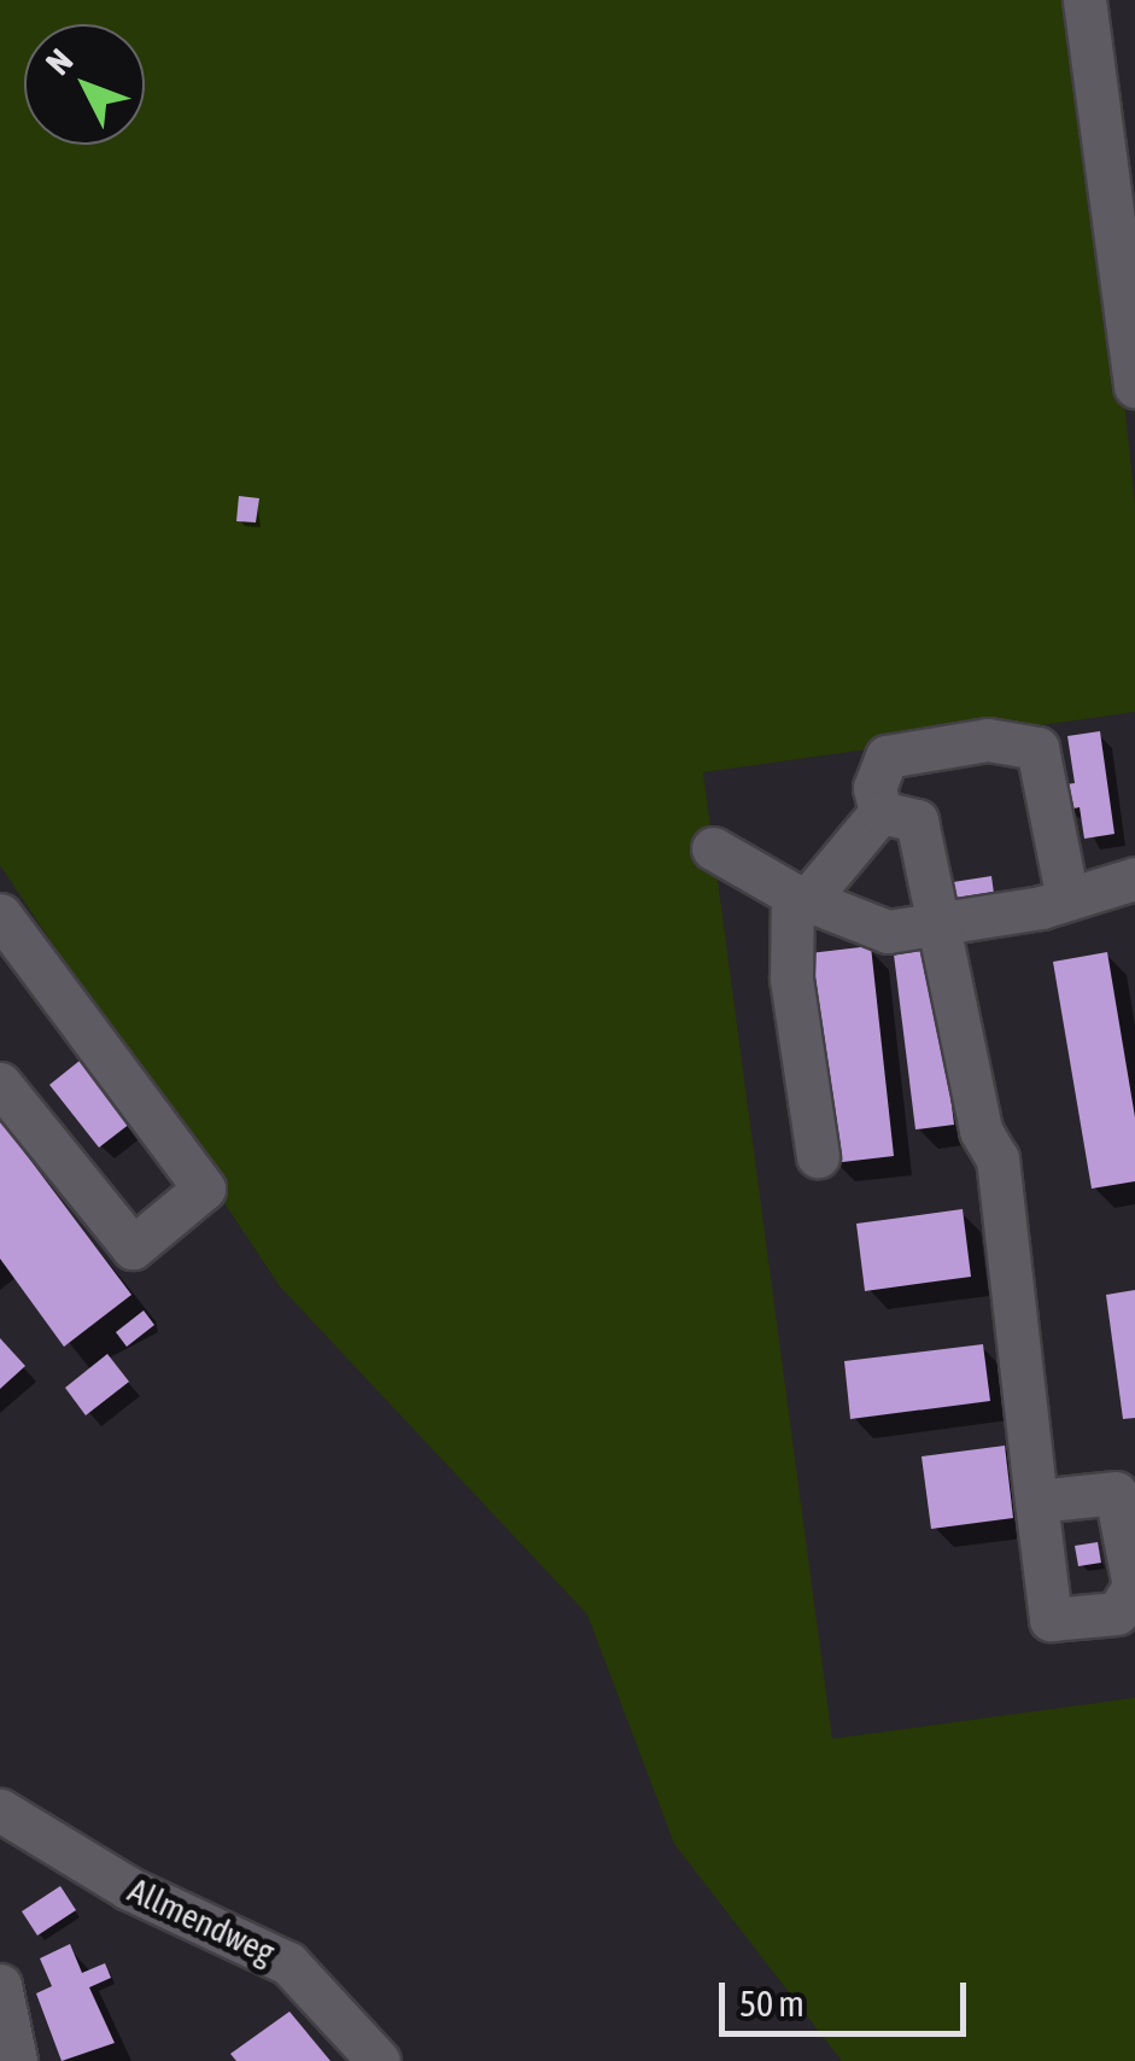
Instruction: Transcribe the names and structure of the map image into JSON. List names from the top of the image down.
{
  "streets": {
    "street": ["Allmendweg"]
  },
  "scale_bar": "50 m",
  "north": "top left"
}
